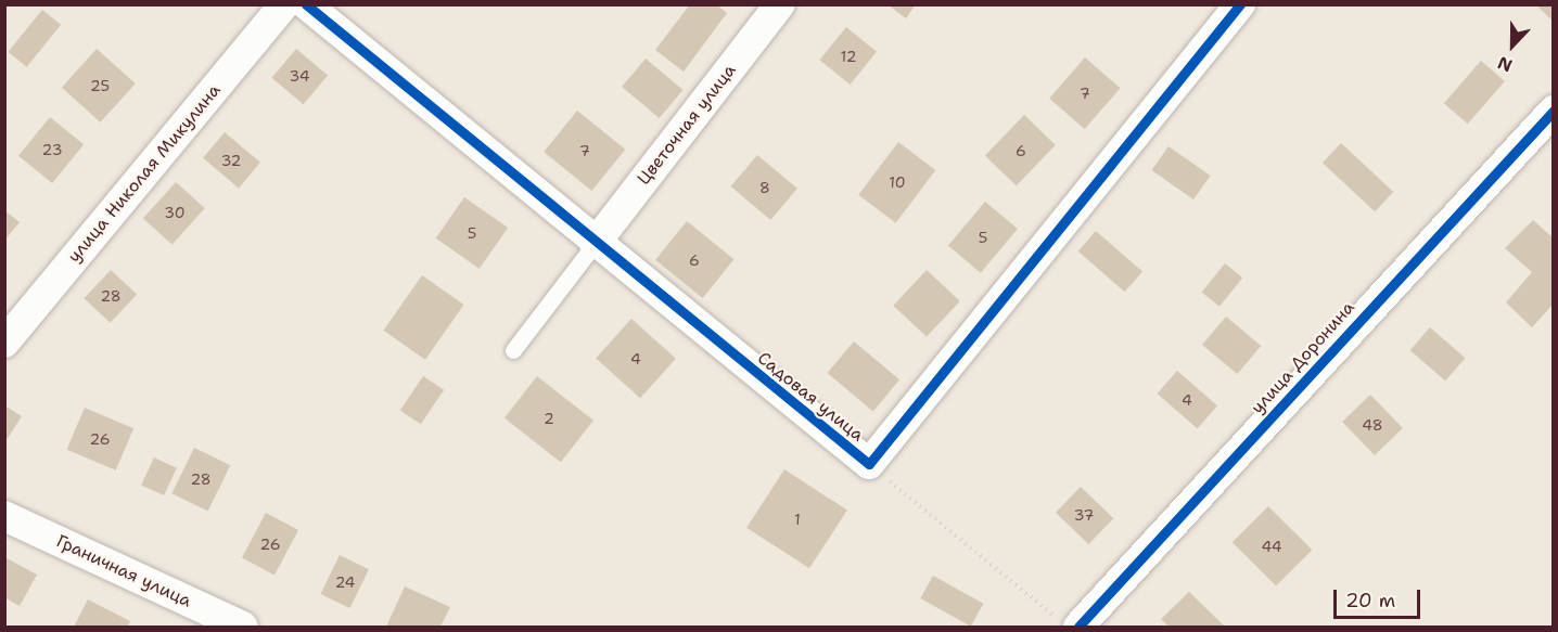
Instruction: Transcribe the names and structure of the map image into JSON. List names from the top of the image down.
{
  "streets": {
    "street": [
      "Цветочная улица",
      "улица Николая Микулина",
      "улица Доронина",
      "Садовая улица",
      "Граничная улица"
    ]
  },
  "crossings": [
    ["Цветочная улица", "Садовая улица"]
  ],
  "house_numbers": [
    "12",
    "34",
    "25",
    "7",
    "23",
    "7",
    "6",
    "32",
    "10",
    "8",
    "30",
    "5",
    "5",
    "6",
    "28",
    "4",
    "4",
    "2",
    "48",
    "26",
    "28",
    "37",
    "1",
    "26",
    "44",
    "24"
  ],
  "scale_bar": "20 m",
  "north": "bottom"
}
